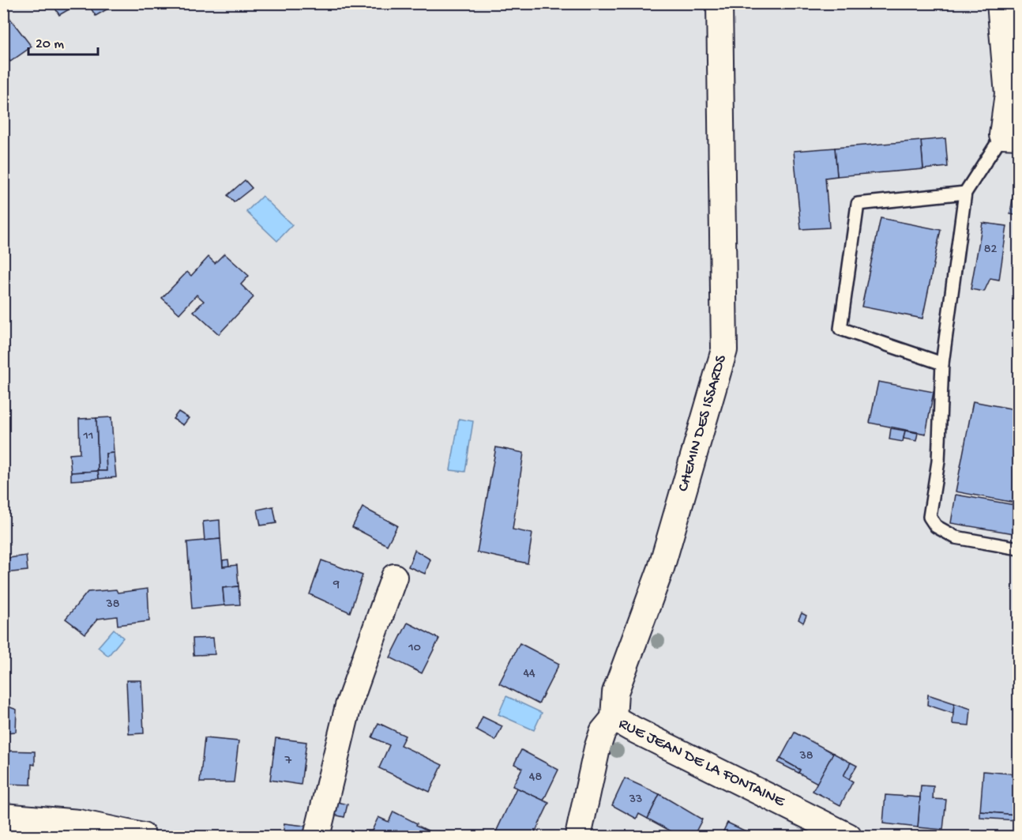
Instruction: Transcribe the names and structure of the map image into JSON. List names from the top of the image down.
{
  "streets": {
    "street": ["CHEMIN DES ISSARDS", "RUE JEAN DE LA FONTAINE"]
  },
  "crossings": [
    ["CHEMIN DES ISSARDS", "RUE JEAN DE LA FONTAINE"]
  ],
  "house_numbers": [
    "82",
    "11",
    "9",
    "38",
    "10",
    "44",
    "38",
    "7",
    "48",
    "33"
  ],
  "scale_bar": "20 m"
}
